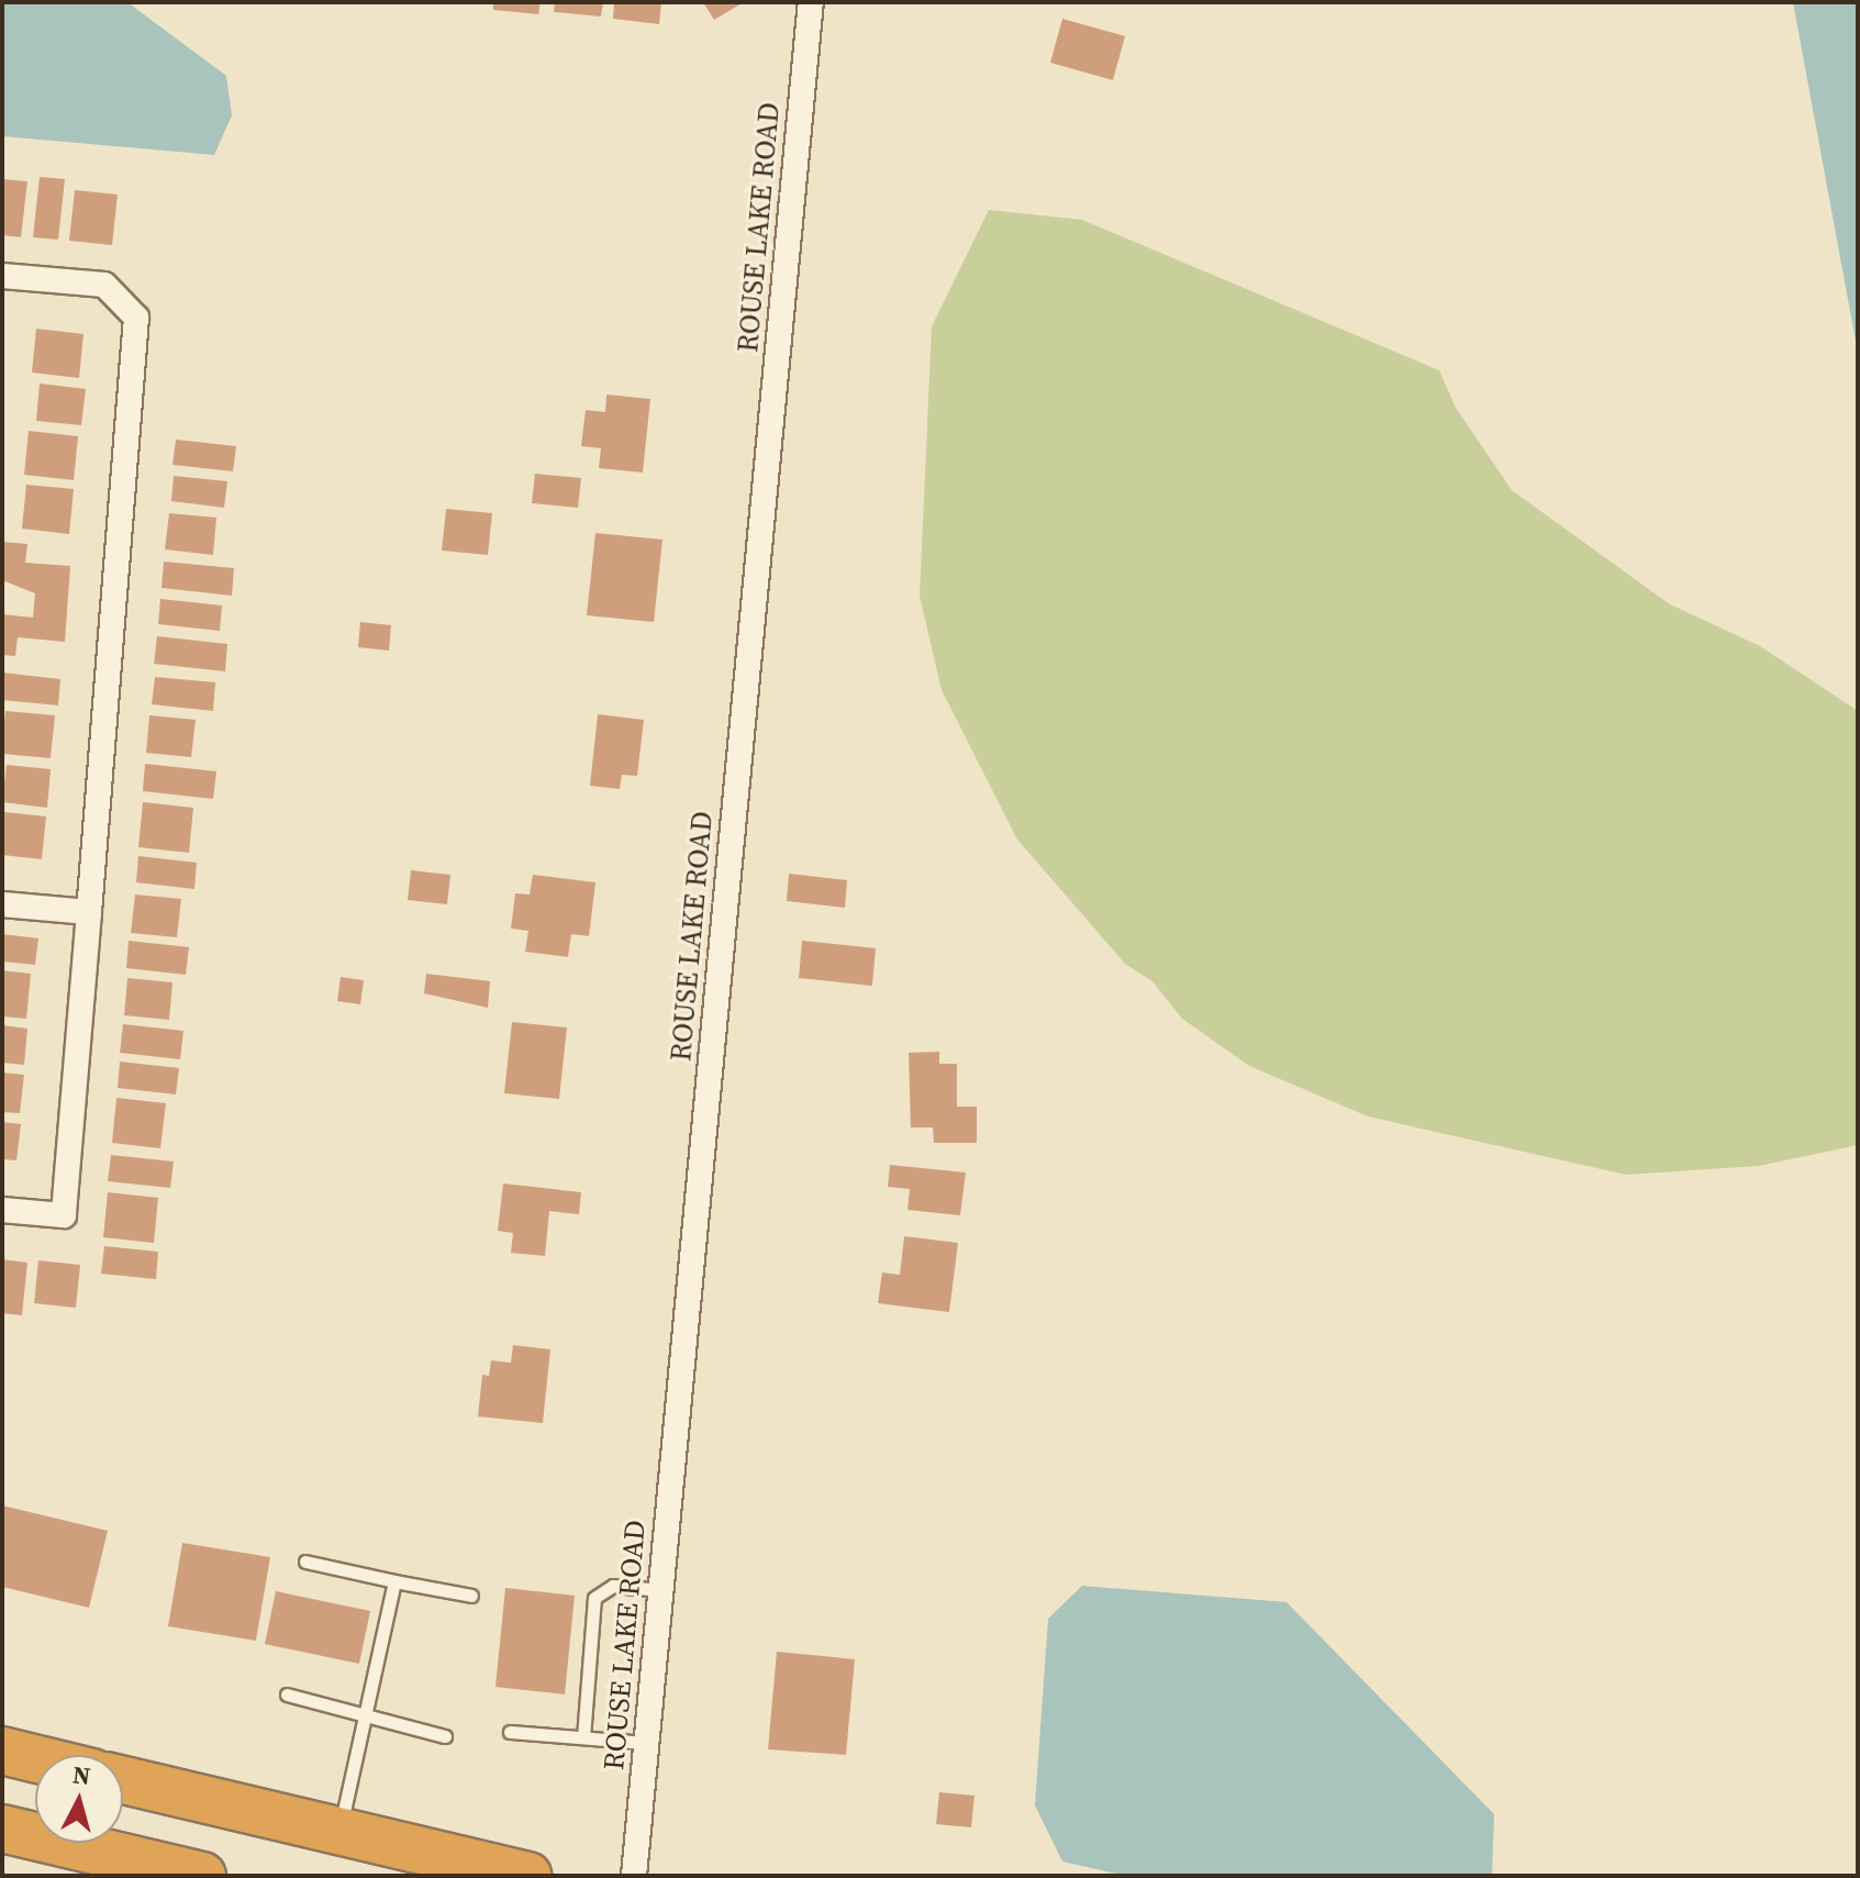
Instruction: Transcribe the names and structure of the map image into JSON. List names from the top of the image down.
{
  "streets": {
    "street": ["ROUSE LAKE ROAD"]
  },
  "north": "top"
}
